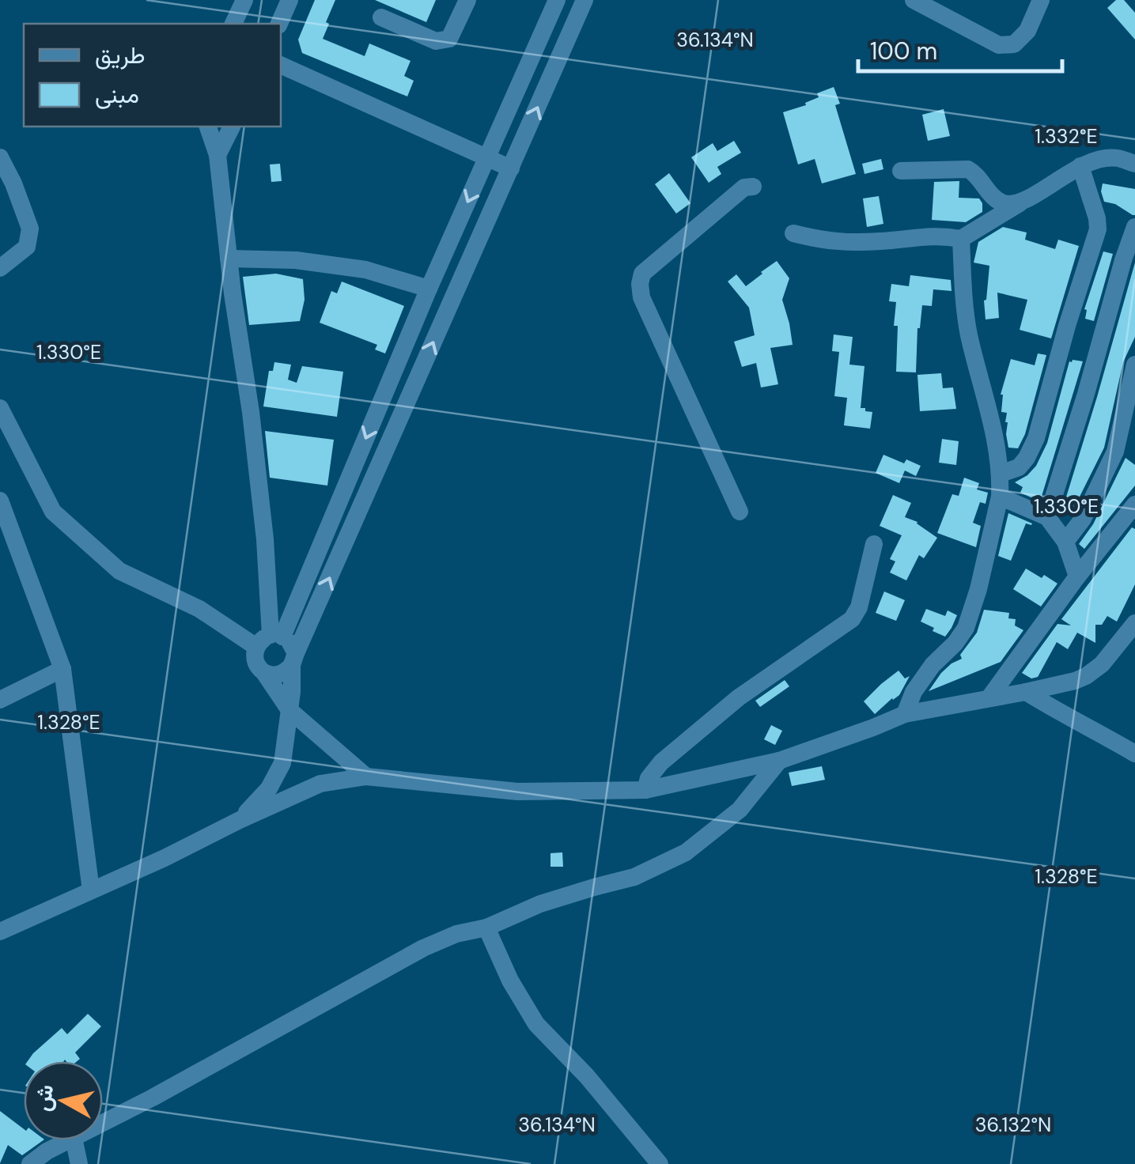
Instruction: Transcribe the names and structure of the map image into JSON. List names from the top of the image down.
{
  "legend": ["طريق", "مبنى"],
  "scale_bar": "100 m",
  "north": "left",
  "coordinates": [
    "36.134°N",
    "1.332°E",
    "1.330°E",
    "1.328°E",
    "36.132°N"
  ]
}
